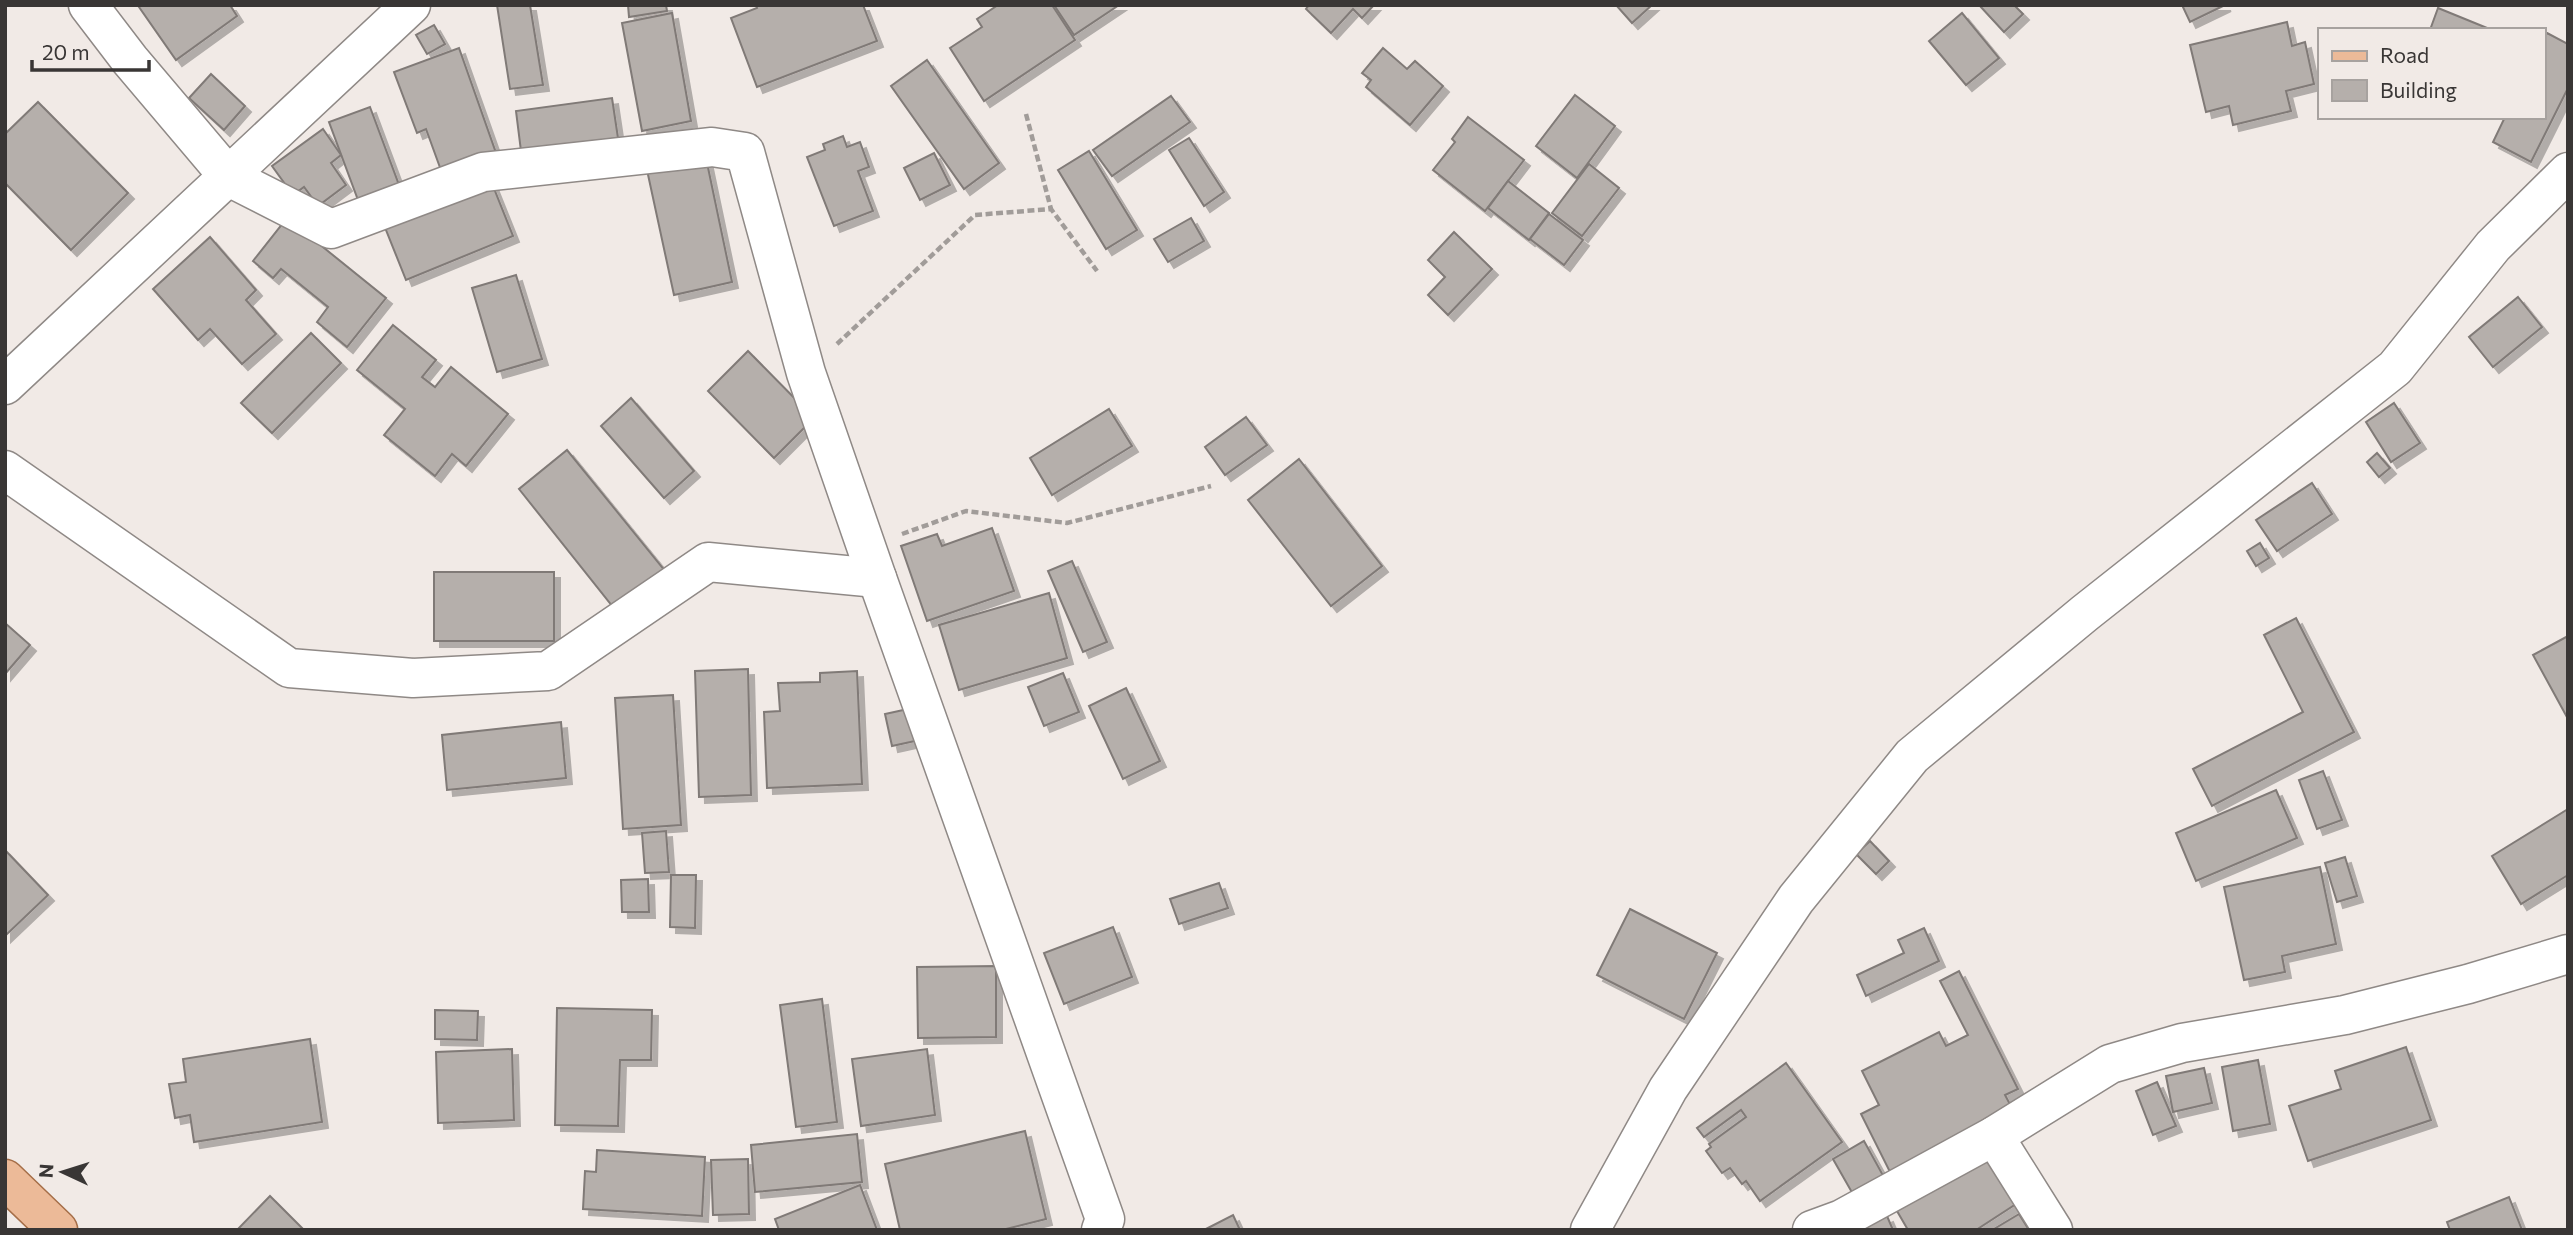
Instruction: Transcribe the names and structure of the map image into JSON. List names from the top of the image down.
{
  "legend": ["Road", "Building"],
  "scale_bar": "20 m",
  "north": "left"
}
